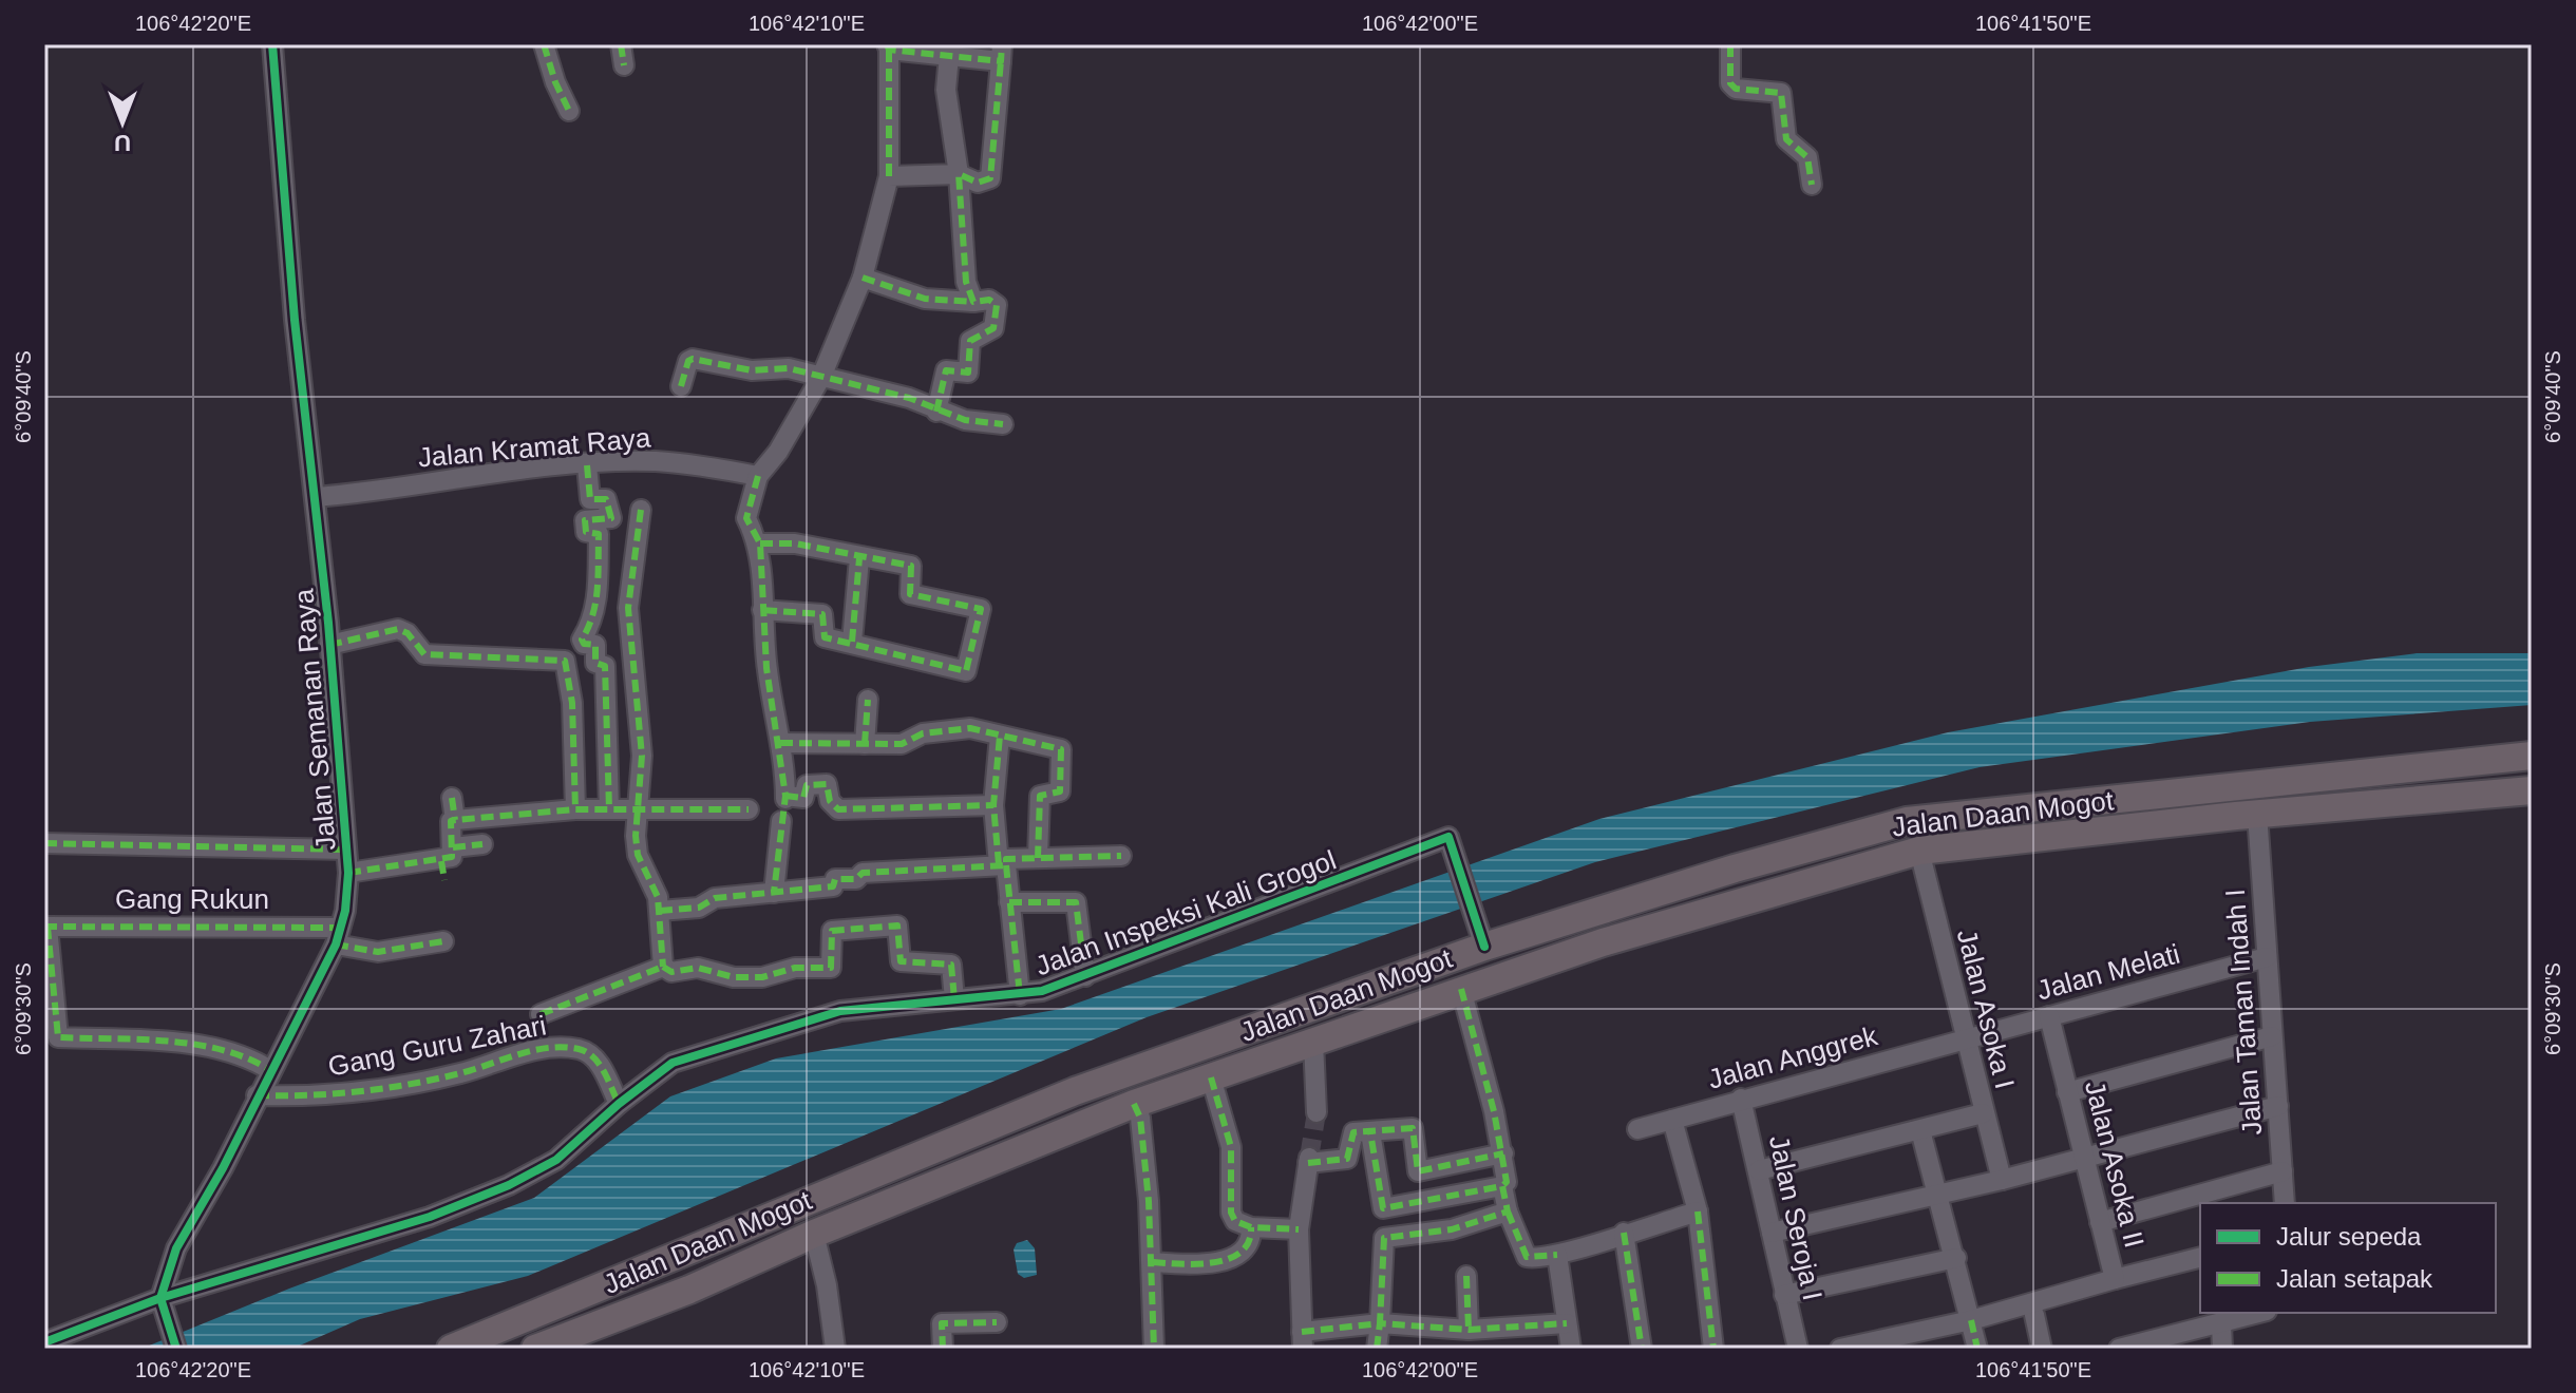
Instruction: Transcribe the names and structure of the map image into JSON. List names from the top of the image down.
{
  "streets": {
    "highway": ["Jalan Daan Mogot"],
    "street": [
      "Jalan Kramat Raya",
      "Jalan Semanan Raya",
      "Gang Rukun",
      "Jalan Inspeksi Kali Grogol",
      "Jalan Melati",
      "Jalan Asoka I",
      "Jalan Taman Indah I",
      "Gang Guru Zahari",
      "Jalan Anggrek",
      "Jalan Asoka II",
      "Jalan Seroja I"
    ]
  },
  "crossings": [
    ["Jalan Kramat Raya", "Jalan Semanan Raya"],
    ["Jalan Semanan Raya", "Gang Rukun"],
    ["Jalan Semanan Raya", "Jalan Inspeksi Kali Grogol"],
    ["Jalan Semanan Raya", "Gang Guru Zahari"],
    ["Jalan Daan Mogot", "Jalan Inspeksi Kali Grogol"],
    ["Jalan Daan Mogot", "Jalan Asoka I"],
    ["Jalan Daan Mogot", "Jalan Taman Indah I"],
    ["Jalan Inspeksi Kali Grogol", "Gang Guru Zahari"],
    ["Jalan Melati", "Jalan Asoka I"],
    ["Jalan Melati", "Jalan Taman Indah I"],
    ["Jalan Melati", "Jalan Anggrek"],
    ["Jalan Melati", "Jalan Asoka II"],
    ["Jalan Asoka I", "Jalan Anggrek"],
    ["Jalan Anggrek", "Jalan Seroja I"]
  ],
  "legend": ["Jalur sepeda", "Jalan setapak"],
  "north": "bottom",
  "coordinates": [
    "106°42'20\"E",
    "106°42'10\"E",
    "106°42'00\"E",
    "106°41'50\"E",
    "6°09'40\"S",
    "6°09'30\"S"
  ]
}
